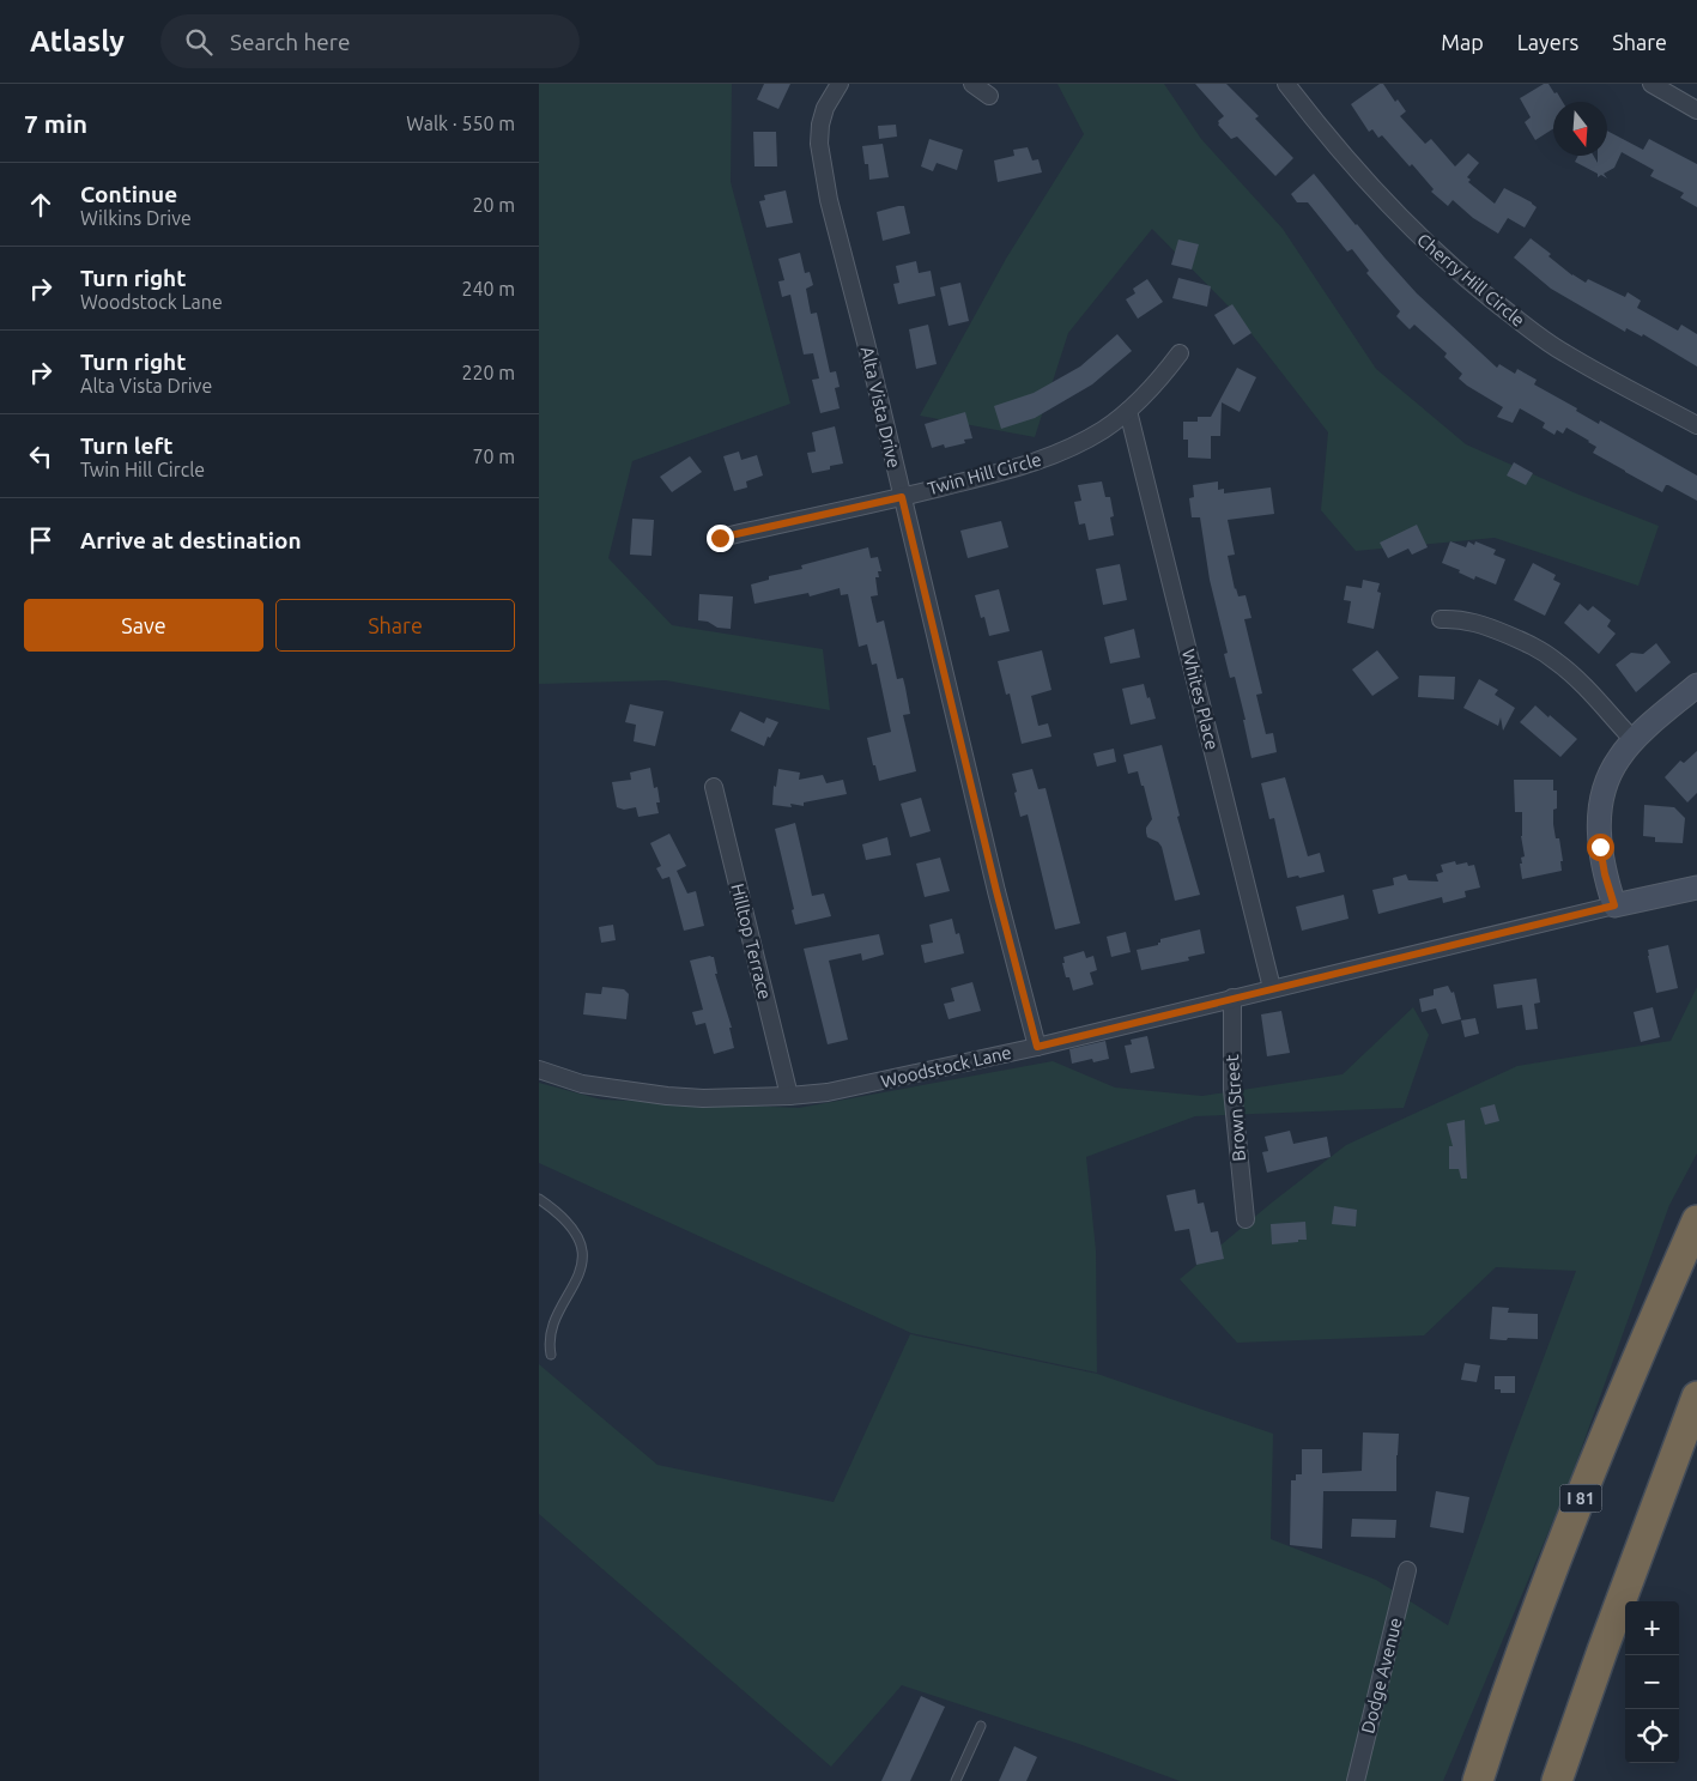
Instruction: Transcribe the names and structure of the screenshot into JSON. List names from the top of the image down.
{
  "streets": {
    "highway": ["I 81"],
    "street": [
      "Cherry Hill Circle",
      "Alta Vista Drive",
      "Twin Hill Circle",
      "Whites Place",
      "Hilltop Terrace",
      "Woodstock Lane",
      "Brown Street",
      "Dodge Avenue"
    ]
  },
  "crossings": [
    ["Alta Vista Drive", "Twin Hill Circle"],
    ["Alta Vista Drive", "Woodstock Lane"],
    ["Twin Hill Circle", "Whites Place"],
    ["Whites Place", "Woodstock Lane"],
    ["Hilltop Terrace", "Woodstock Lane"],
    ["Woodstock Lane", "Brown Street"]
  ],
  "north": "bottom",
  "page": {
    "header": "Atlasly",
    "search": "Search here",
    "nav": ["Map", "Layers", "Share"],
    "heading": ["7 min", "Walk · 550 m"],
    "list": [
      ["Continue", "Wilkins Drive", "20 m"],
      ["Turn right", "Woodstock Lane", "240 m"],
      ["Turn right", "Alta Vista Drive", "220 m"],
      ["Turn left", "Twin Hill Circle", "70 m"],
      "Arrive at destination"
    ],
    "buttons": ["Save", "Share"],
    "map_buttons": ["+", "−"]
  }
}
